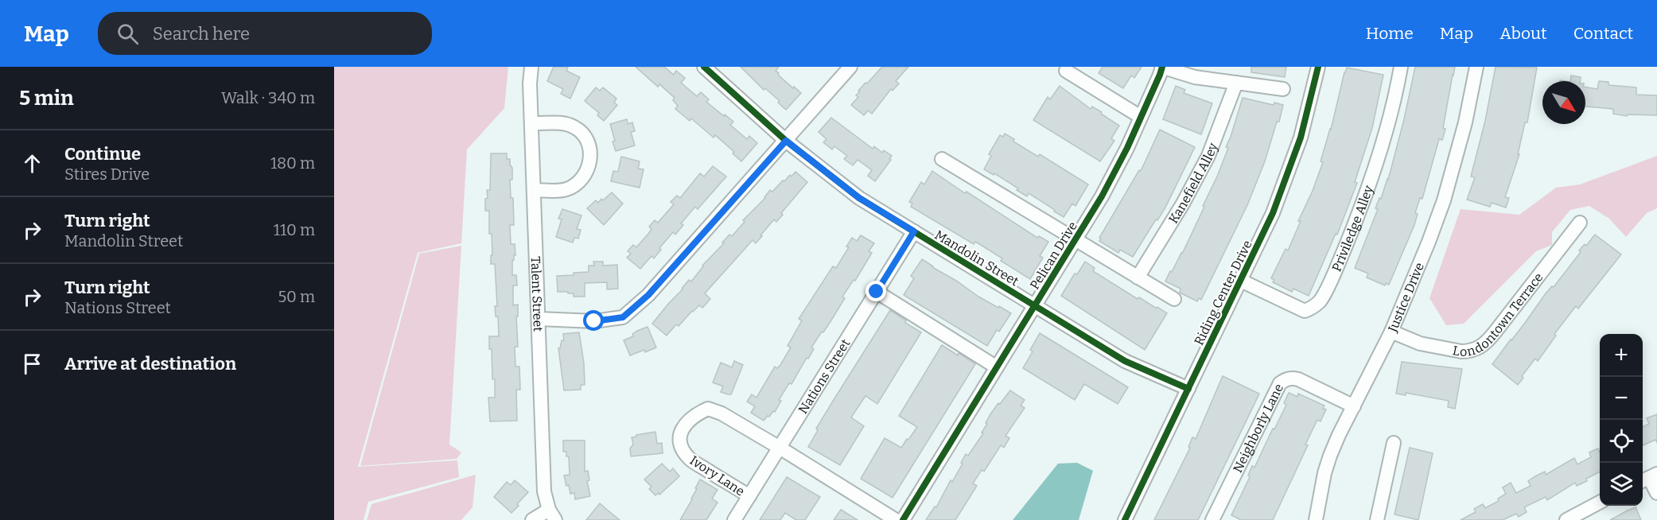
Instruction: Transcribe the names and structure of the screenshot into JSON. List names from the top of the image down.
{
  "streets": {
    "street": [
      "Kanefield Alley",
      "Priviledge Alley",
      "Pelican Drive",
      "Mandolin Street",
      "Riding Center Drive",
      "Talent Street",
      "Justice Drive",
      "Londontown Terrace",
      "Nations Street",
      "Neighborly Lane",
      "Ivory Lane"
    ]
  },
  "crossings": [
    ["Priviledge Alley", "Riding Center Drive"],
    ["Pelican Drive", "Mandolin Street"],
    ["Mandolin Street", "Riding Center Drive"],
    ["Mandolin Street", "Nations Street"],
    ["Justice Drive", "Londontown Terrace"],
    ["Justice Drive", "Neighborly Lane"],
    ["Nations Street", "Ivory Lane"]
  ],
  "north": "bottom right",
  "page": {
    "header": "Map",
    "search": "Search here",
    "nav": [
      "Home",
      "Map",
      "About",
      "Contact"
    ],
    "heading": ["5 min", "Walk · 340 m"],
    "list": [
      ["Continue", "Stires Drive", "180 m"],
      ["Turn right", "Mandolin Street", "110 m"],
      ["Turn right", "Nations Street", "50 m"],
      "Arrive at destination"
    ],
    "map_buttons": ["+", "−"]
  }
}
